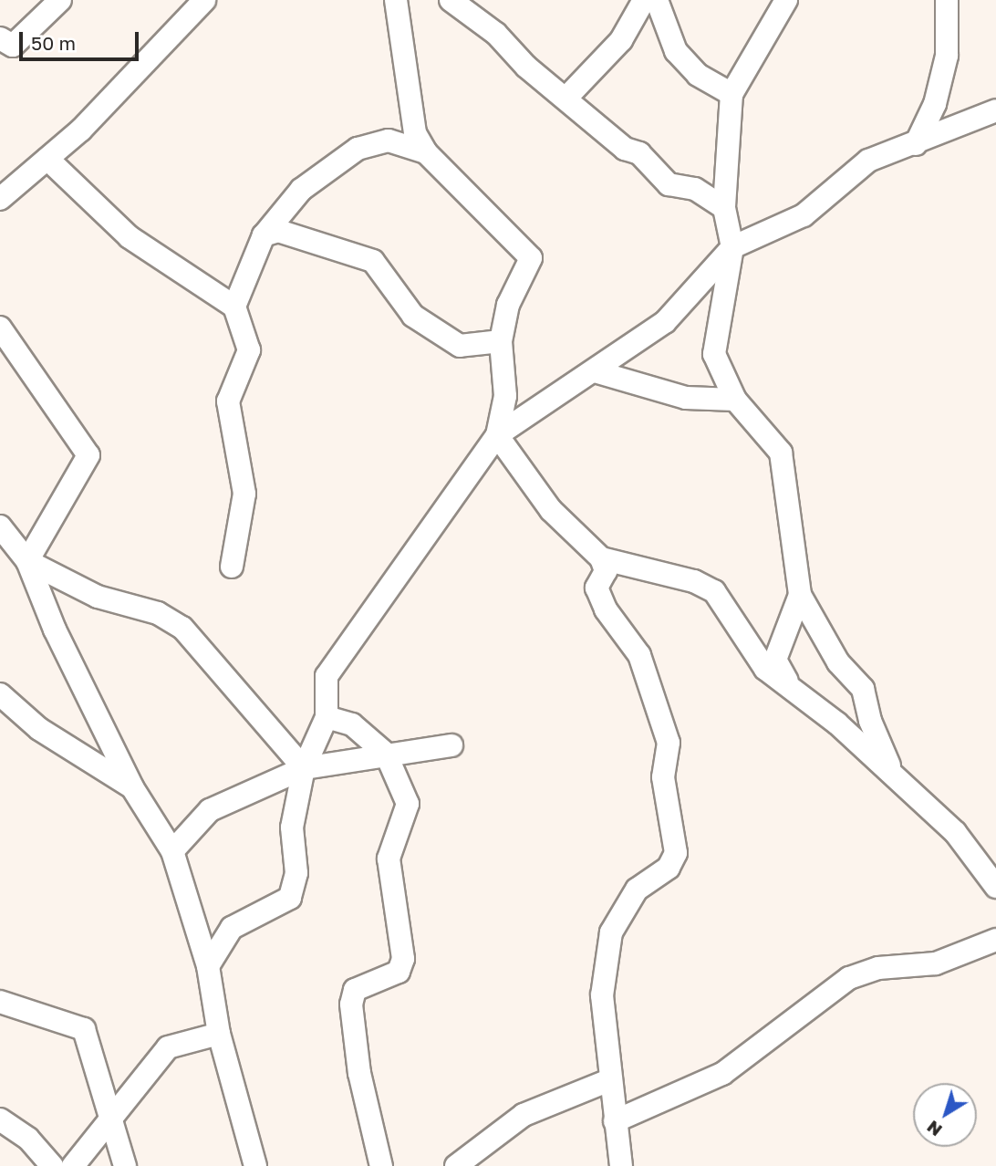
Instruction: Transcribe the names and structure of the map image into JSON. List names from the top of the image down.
{
  "scale_bar": "50 m",
  "north": "bottom left"
}
